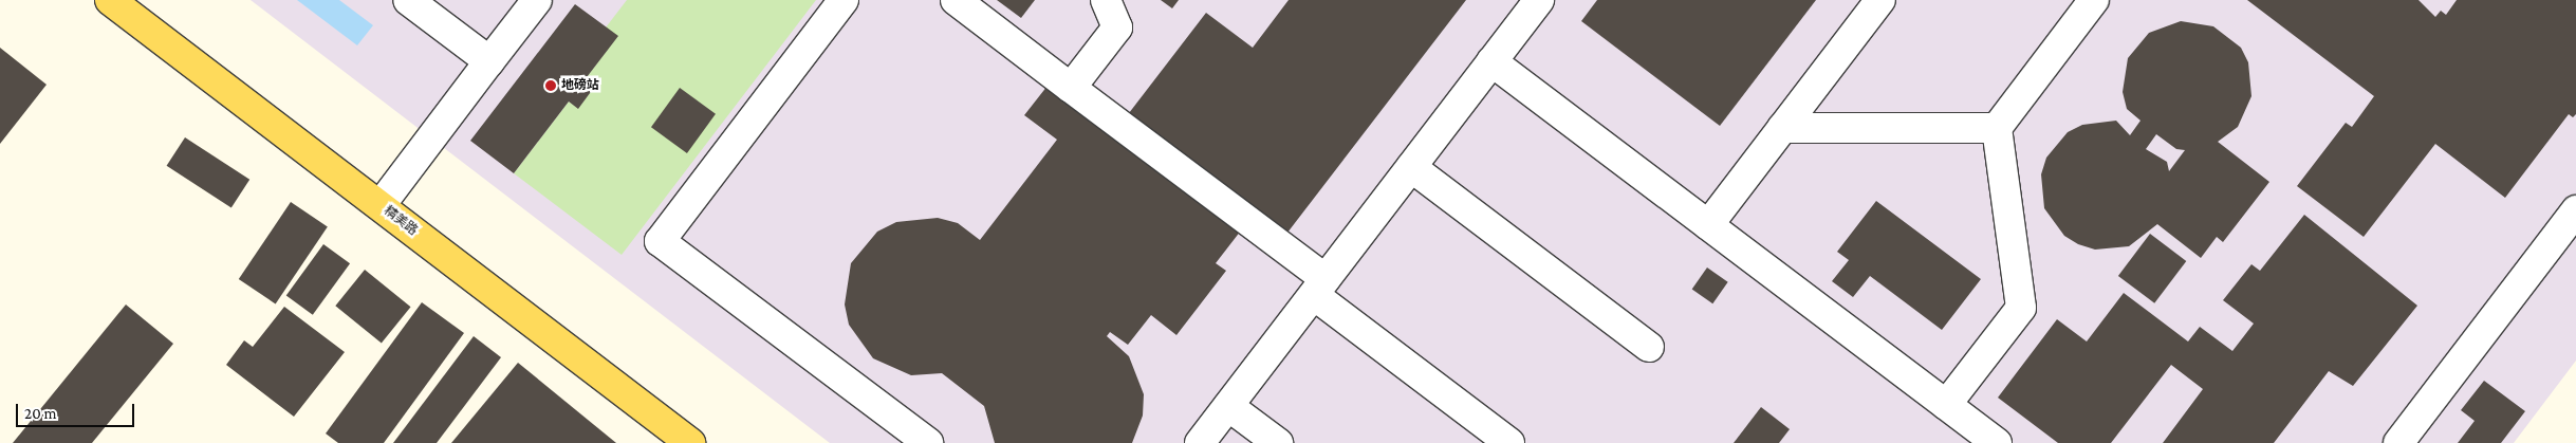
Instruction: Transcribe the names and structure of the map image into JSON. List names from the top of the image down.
{
  "streets": {
    "main road": ["精美路"]
  },
  "places": ["地磅站"],
  "scale_bar": "20 m"
}
